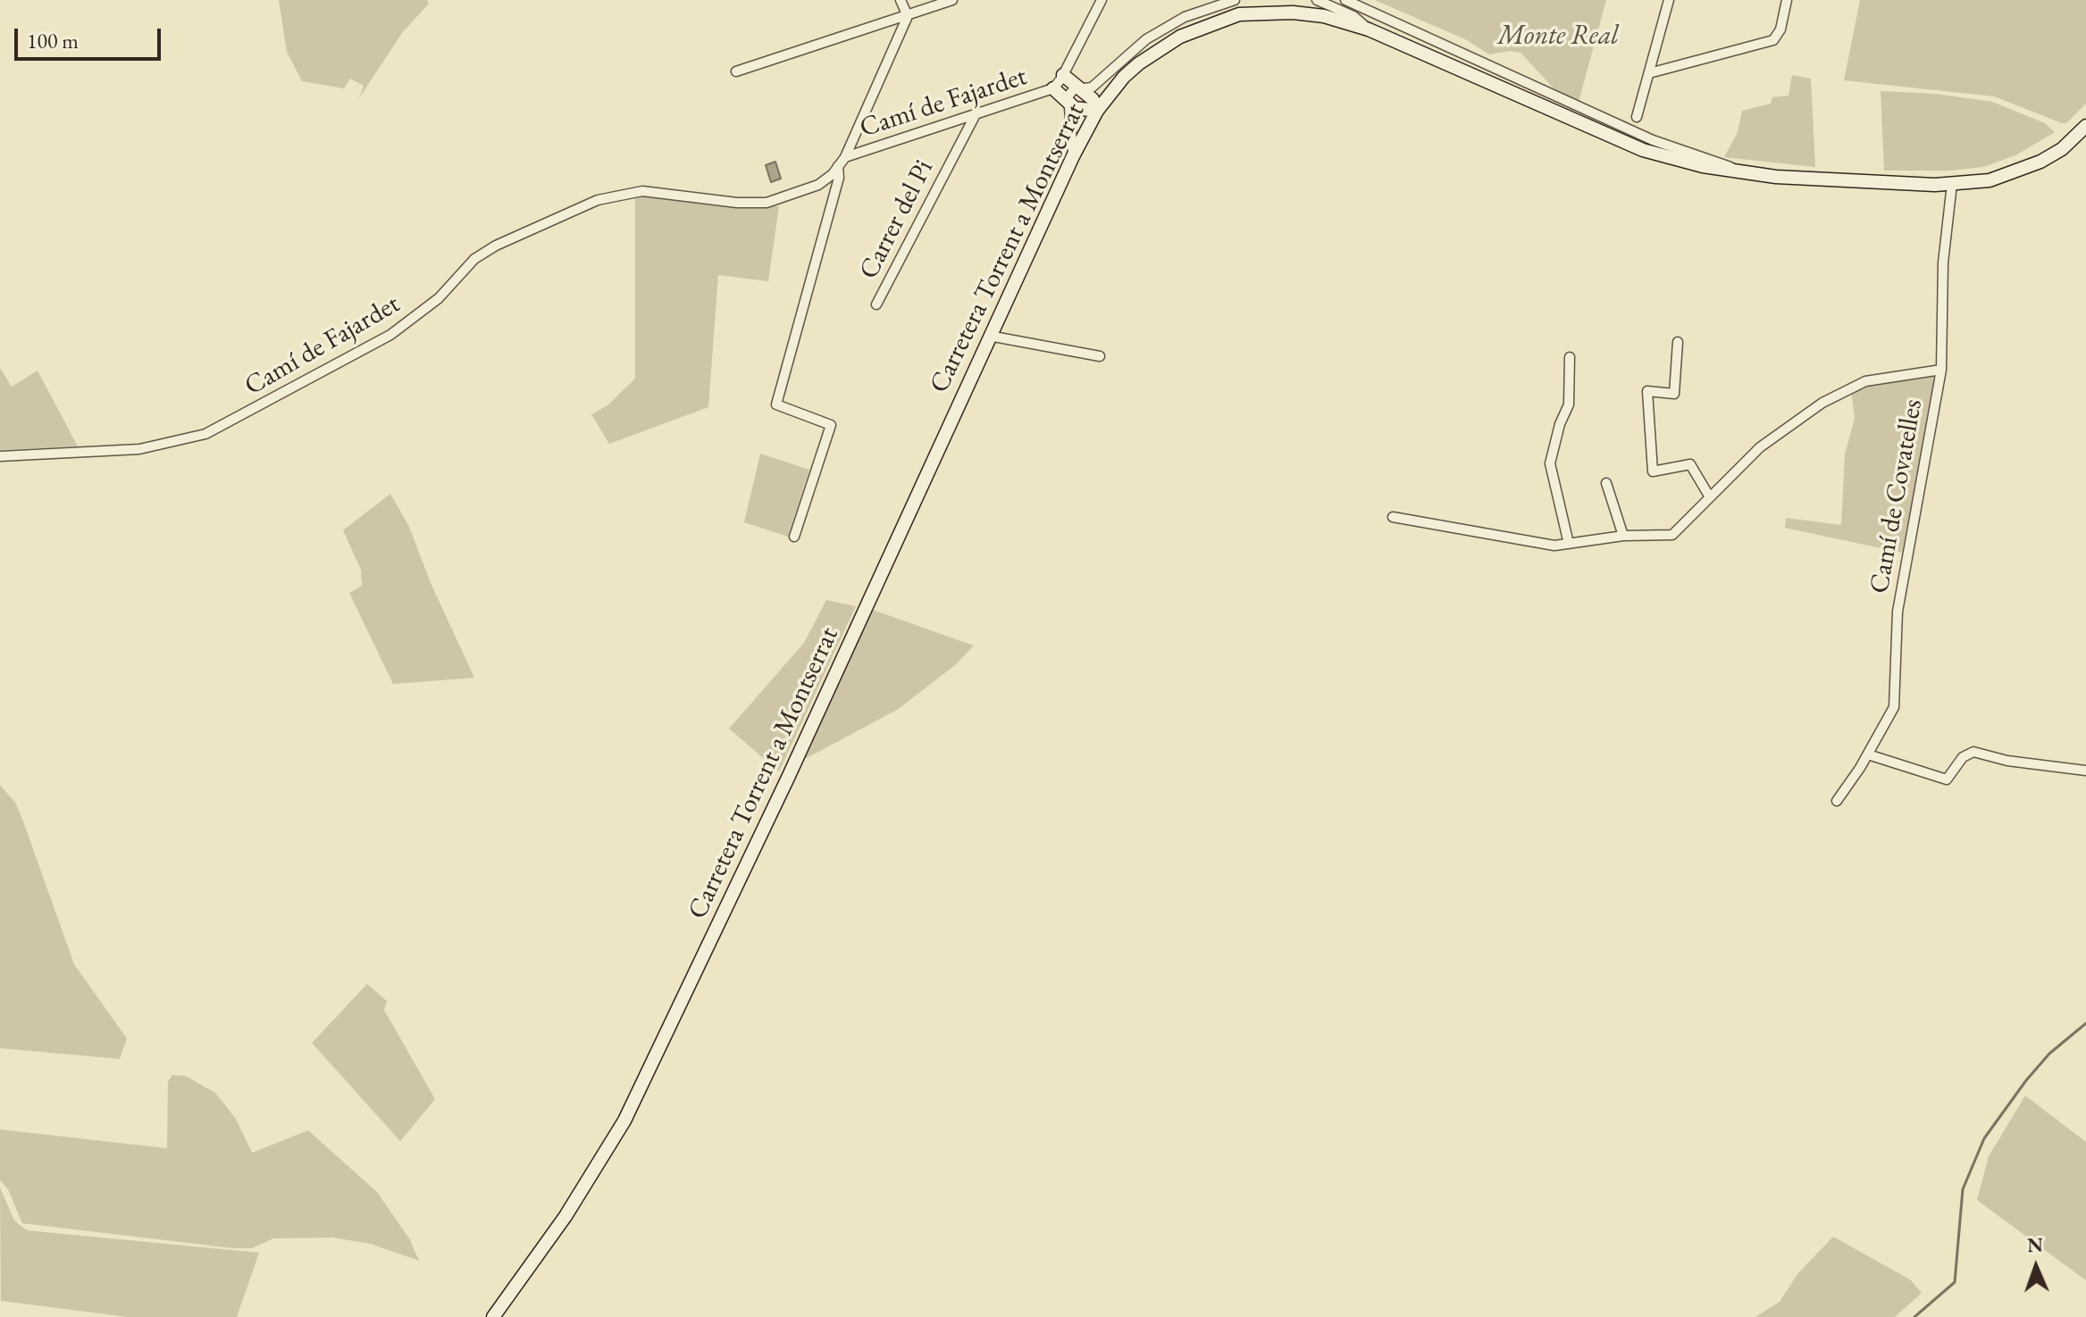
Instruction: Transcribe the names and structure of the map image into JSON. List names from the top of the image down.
{
  "streets": {
    "main road": ["Carretera Torrent a Montserrat"],
    "street": ["Camí de Fajardet", "Carrer del Pi", "Camí de Covatelles"]
  },
  "crossings": [
    ["Camí de Fajardet", "Carrer del Pi"],
    ["Carretera Torrent a Montserrat", "Camí de Covatelles"]
  ],
  "parks": ["Monte Real"],
  "scale_bar": "100 m",
  "north": "top"
}
